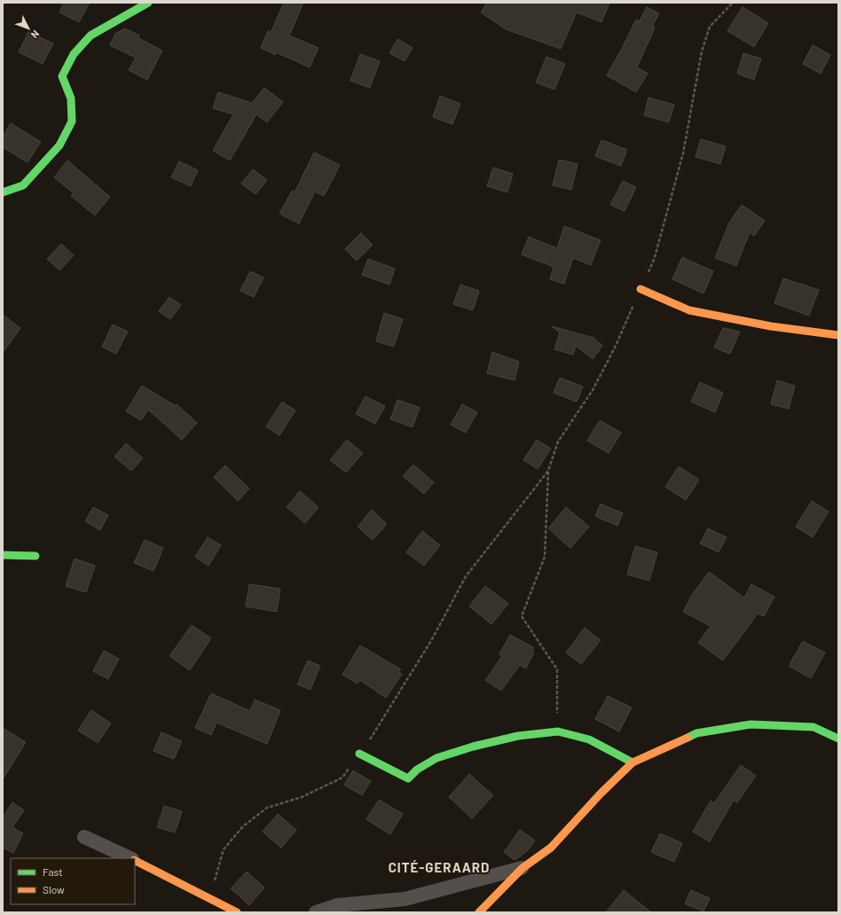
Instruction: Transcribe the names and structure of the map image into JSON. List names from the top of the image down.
{
  "districts": ["CITÉ-GERAARD"],
  "legend": ["Fast", "Slow"],
  "north": "bottom right"
}
